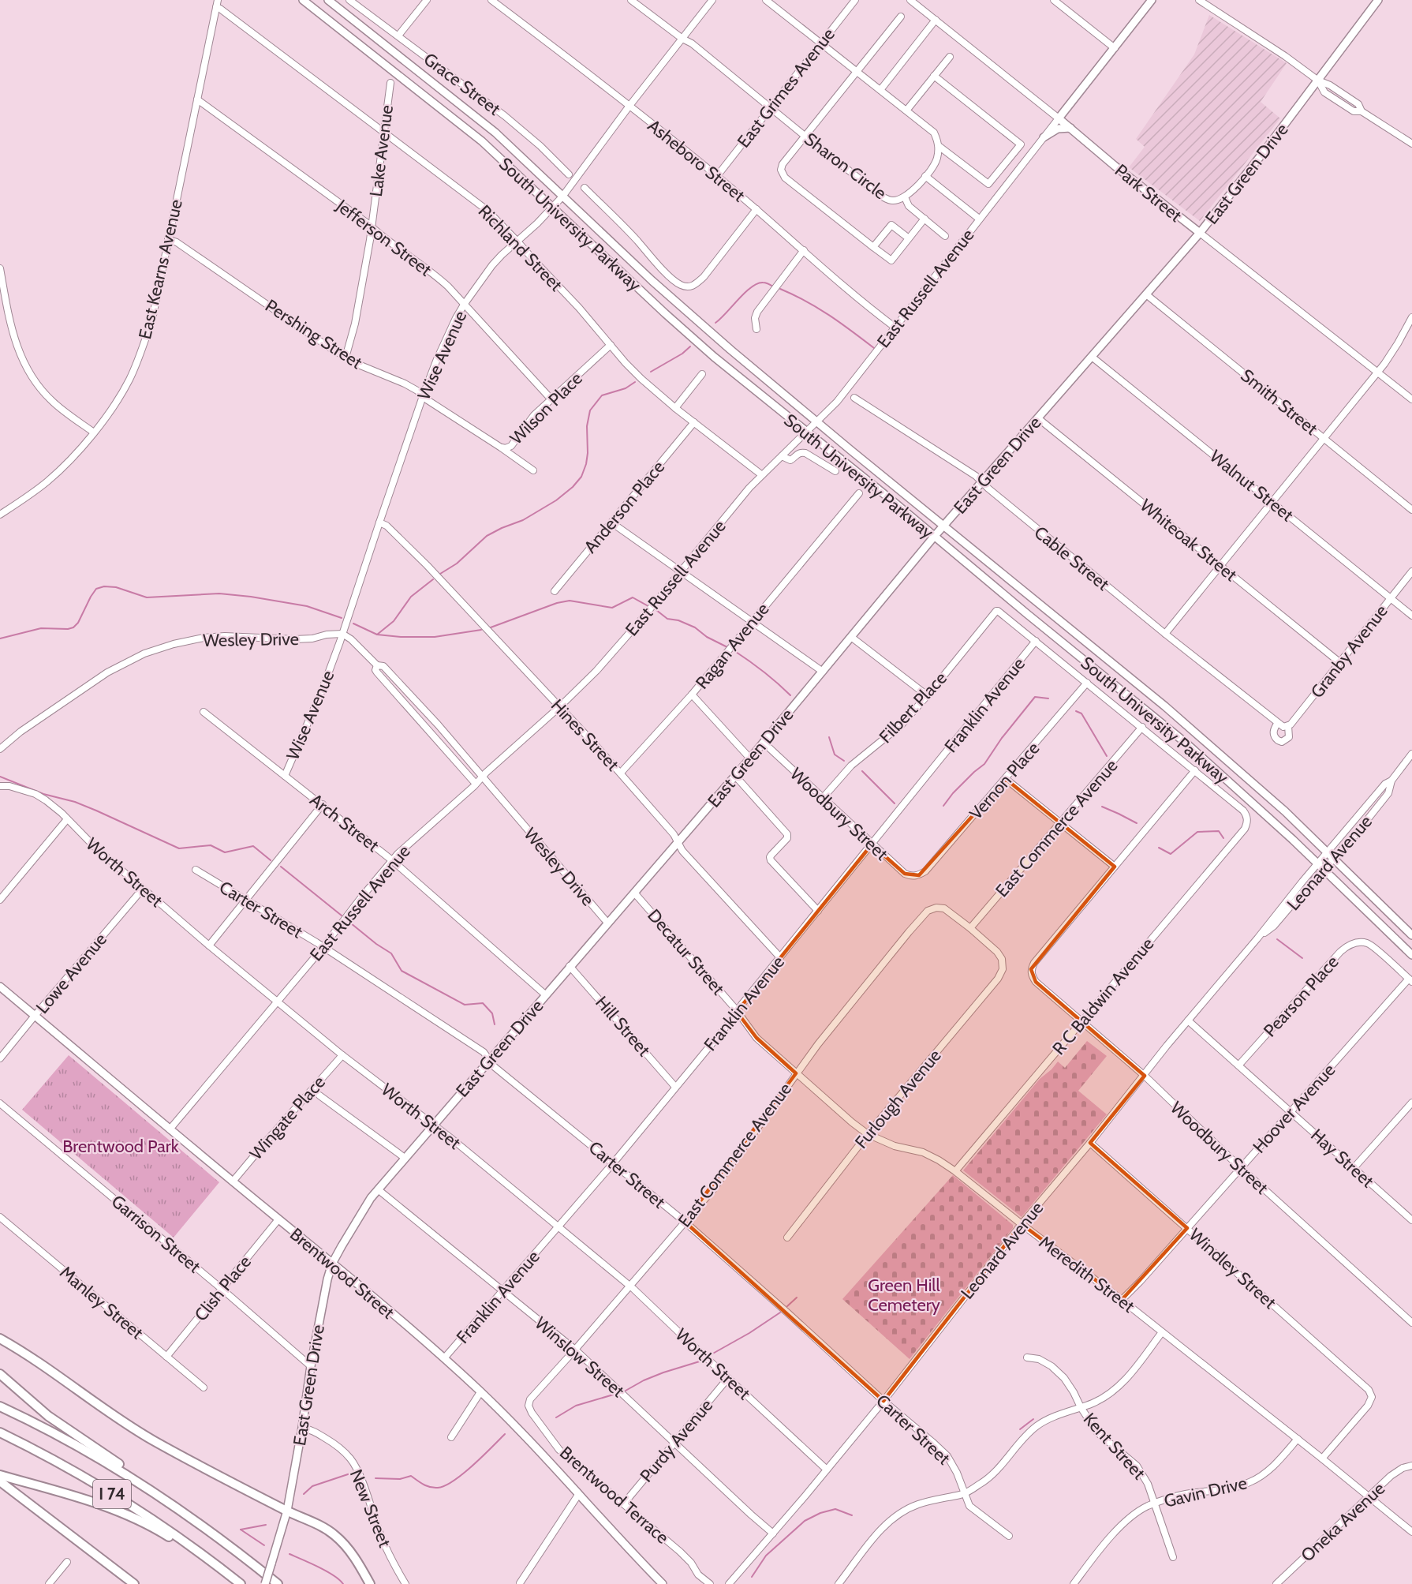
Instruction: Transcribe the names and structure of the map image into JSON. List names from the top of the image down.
{
  "streets": {
    "highway": ["I 74"],
    "main road": [
      "East Green Drive",
      "Park Street",
      "South University Parkway",
      "East Russell Avenue",
      "Brentwood Street"
    ],
    "street": [
      "Grace Street",
      "East Grimes Avenue",
      "Lake Avenue",
      "Asheboro Street",
      "Sharon Circle",
      "Jefferson Street",
      "Richland Street",
      "East Kearns Avenue",
      "Pershing Street",
      "Wise Avenue",
      "Smith Street",
      "Wilson Place",
      "Walnut Street",
      "Anderson Place",
      "Whiteoak Street",
      "Cable Street",
      "Wesley Drive",
      "Ragan Avenue",
      "Granby Avenue",
      "Franklin Avenue",
      "Filbert Place",
      "Hines Street",
      "Vernon Place",
      "Woodbury Street",
      "Arch Street",
      "East Commerce Avenue",
      "Leonard Avenue",
      "Worth Street",
      "Carter Street",
      "Decatur Street",
      "Lowe Avenue",
      "R C Baldwin Avenue",
      "Pearson Place",
      "Hill Street",
      "Furlough Avenue",
      "Hoover Avenue",
      "Wingate Place",
      "Hay Street",
      "Garrison Street",
      "Windley Street",
      "Meredith Street",
      "Clish Place",
      "Manley Street",
      "Winslow Street",
      "Purdy Avenue",
      "Kent Street",
      "Gavin Drive",
      "Brentwood Terrace",
      "New Street",
      "Oneka Avenue"
    ]
  },
  "crossings": [
    ["East Grimes Avenue", "Asheboro Street"],
    ["East Grimes Avenue", "Sharon Circle"],
    ["Lake Avenue", "Jefferson Street"],
    ["Lake Avenue", "Richland Street"],
    ["Lake Avenue", "Pershing Street"],
    ["Asheboro Street", "East Russell Avenue"],
    ["Asheboro Street", "Wise Avenue"],
    ["Sharon Circle", "Wise Avenue"],
    ["East Green Drive", "Park Street"],
    ["East Green Drive", "South University Parkway"],
    ["East Green Drive", "Smith Street"],
    ["East Green Drive", "Walnut Street"],
    ["East Green Drive", "Whiteoak Street"],
    ["East Green Drive", "Cable Street"],
    ["East Green Drive", "Wesley Drive"],
    ["East Green Drive", "Hines Street"],
    ["East Green Drive", "Woodbury Street"],
    ["East Green Drive", "Arch Street"],
    ["East Green Drive", "Worth Street"],
    ["East Green Drive", "Carter Street"],
    ["East Green Drive", "Decatur Street"],
    ["East Green Drive", "Hill Street"],
    ["East Green Drive", "Garrison Street"],
    ["East Green Drive", "Brentwood Street"],
    ["East Green Drive", "Winslow Street"],
    ["East Green Drive", "New Street"],
    ["Park Street", "East Russell Avenue"],
    ["South University Parkway", "East Russell Avenue"],
    ["South University Parkway", "Wise Avenue"],
    ["South University Parkway", "Leonard Avenue"],
    ["Jefferson Street", "East Kearns Avenue"],
    ["Jefferson Street", "Wise Avenue"],
    ["Jefferson Street", "Wilson Place"],
    ["Richland Street", "East Kearns Avenue"],
    ["Richland Street", "East Russell Avenue"],
    ["Richland Street", "Wise Avenue"],
    ["Richland Street", "Wilson Place"],
    ["Richland Street", "Anderson Place"],
    ["East Kearns Avenue", "Pershing Street"],
    ["East Russell Avenue", "Wesley Drive"],
    ["East Russell Avenue", "Hines Street"],
    ["East Russell Avenue", "Arch Street"],
    ["East Russell Avenue", "Worth Street"],
    ["East Russell Avenue", "Carter Street"],
    ["East Russell Avenue", "Brentwood Street"],
    ["Pershing Street", "Wise Avenue"],
    ["Pershing Street", "Wilson Place"],
    ["Wise Avenue", "Wesley Drive"],
    ["Wise Avenue", "Hines Street"],
    ["Wise Avenue", "Arch Street"],
    ["Walnut Street", "Granby Avenue"],
    ["Whiteoak Street", "Granby Avenue"],
    ["Cable Street", "Granby Avenue"],
    ["Ragan Avenue", "Hines Street"],
    ["Franklin Avenue", "Filbert Place"],
    ["Franklin Avenue", "Hines Street"],
    ["Franklin Avenue", "Woodbury Street"],
    ["Franklin Avenue", "Worth Street"],
    ["Franklin Avenue", "Carter Street"],
    ["Franklin Avenue", "Decatur Street"],
    ["Franklin Avenue", "Hill Street"],
    ["Franklin Avenue", "Brentwood Street"],
    ["Franklin Avenue", "Meredith Street"],
    ["Franklin Avenue", "Winslow Street"],
    ["Filbert Place", "Woodbury Street"],
    ["Vernon Place", "Woodbury Street"],
    ["Woodbury Street", "Leonard Avenue"],
    ["Woodbury Street", "R C Baldwin Avenue"],
    ["Woodbury Street", "Hoover Avenue"],
    ["East Commerce Avenue", "Worth Street"],
    ["East Commerce Avenue", "Carter Street"],
    ["East Commerce Avenue", "Furlough Avenue"],
    ["East Commerce Avenue", "Meredith Street"],
    ["East Commerce Avenue", "Winslow Street"],
    ["East Commerce Avenue", "Brentwood Terrace"],
    ["Leonard Avenue", "Worth Street"],
    ["Leonard Avenue", "Carter Street"],
    ["Leonard Avenue", "Hay Street"],
    ["Leonard Avenue", "Windley Street"],
    ["Leonard Avenue", "Meredith Street"],
    ["Leonard Avenue", "Winslow Street"],
    ["Worth Street", "Lowe Avenue"],
    ["Worth Street", "Wingate Place"],
    ["Worth Street", "Purdy Avenue"],
    ["Decatur Street", "Meredith Street"],
    ["Lowe Avenue", "Brentwood Street"],
    ["R C Baldwin Avenue", "Meredith Street"],
    ["Pearson Place", "Hoover Avenue"],
    ["Pearson Place", "Hay Street"],
    ["Furlough Avenue", "Meredith Street"],
    ["Hoover Avenue", "Hay Street"],
    ["Hoover Avenue", "Windley Street"],
    ["Hoover Avenue", "Meredith Street"],
    ["Wingate Place", "Brentwood Street"],
    ["Garrison Street", "Clish Place"],
    ["Windley Street", "Meredith Street"],
    ["Brentwood Street", "Clish Place"],
    ["Meredith Street", "Gavin Drive"],
    ["Meredith Street", "Oneka Avenue"],
    ["Clish Place", "Manley Street"],
    ["Winslow Street", "Purdy Avenue"],
    ["Purdy Avenue", "Brentwood Terrace"],
    ["Kent Street", "Gavin Drive"]
  ],
  "parks": ["Brentwood Park", "Green Hill Cemetery"]
}
